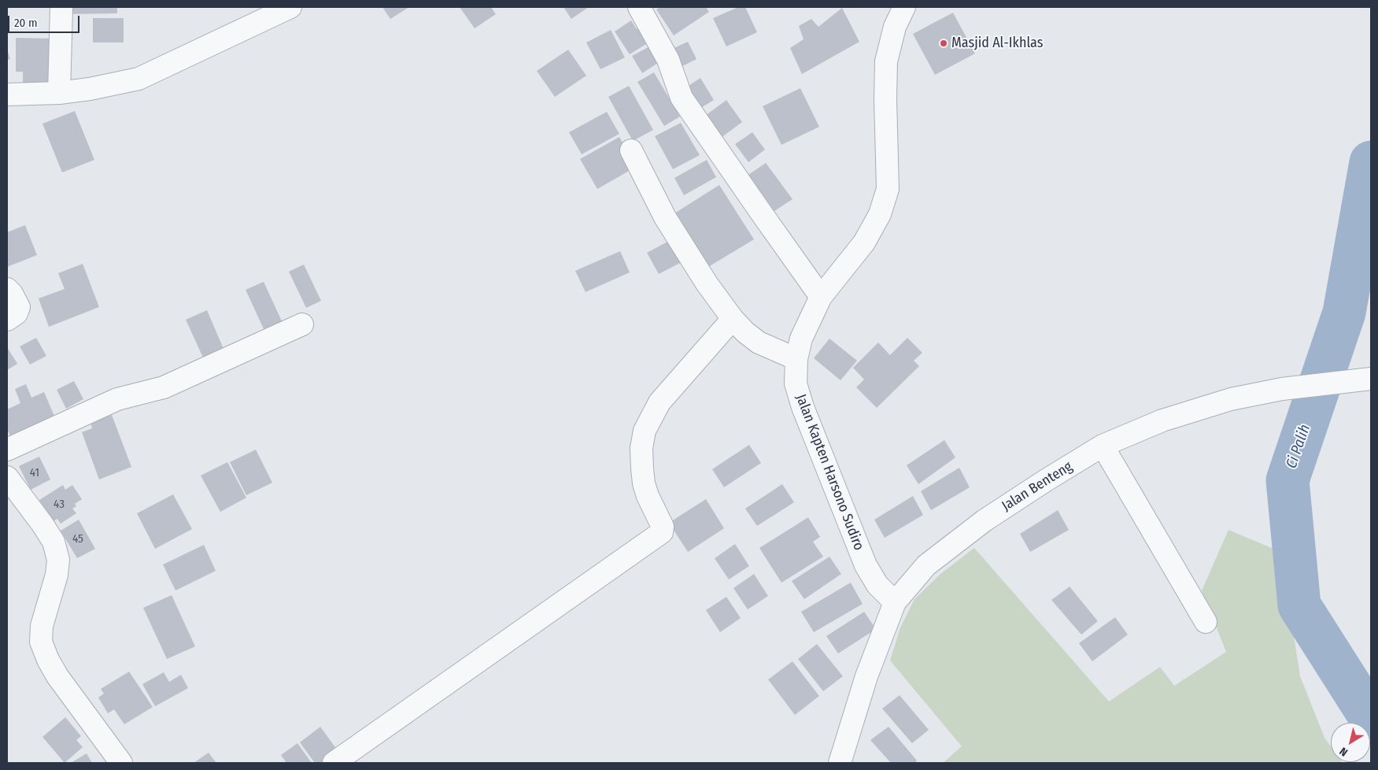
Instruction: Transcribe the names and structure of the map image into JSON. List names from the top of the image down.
{
  "streets": {
    "street": ["Jalan Kapten Harsono Sudiro", "Jalan Benteng"]
  },
  "crossings": [
    ["Jalan Kapten Harsono Sudiro", "Jalan Benteng"]
  ],
  "water": ["Ci Palih"],
  "places": ["Masjid Al-Ikhlas"],
  "house_numbers": ["41", "43", "45"],
  "scale_bar": "20 m",
  "north": "bottom left"
}
